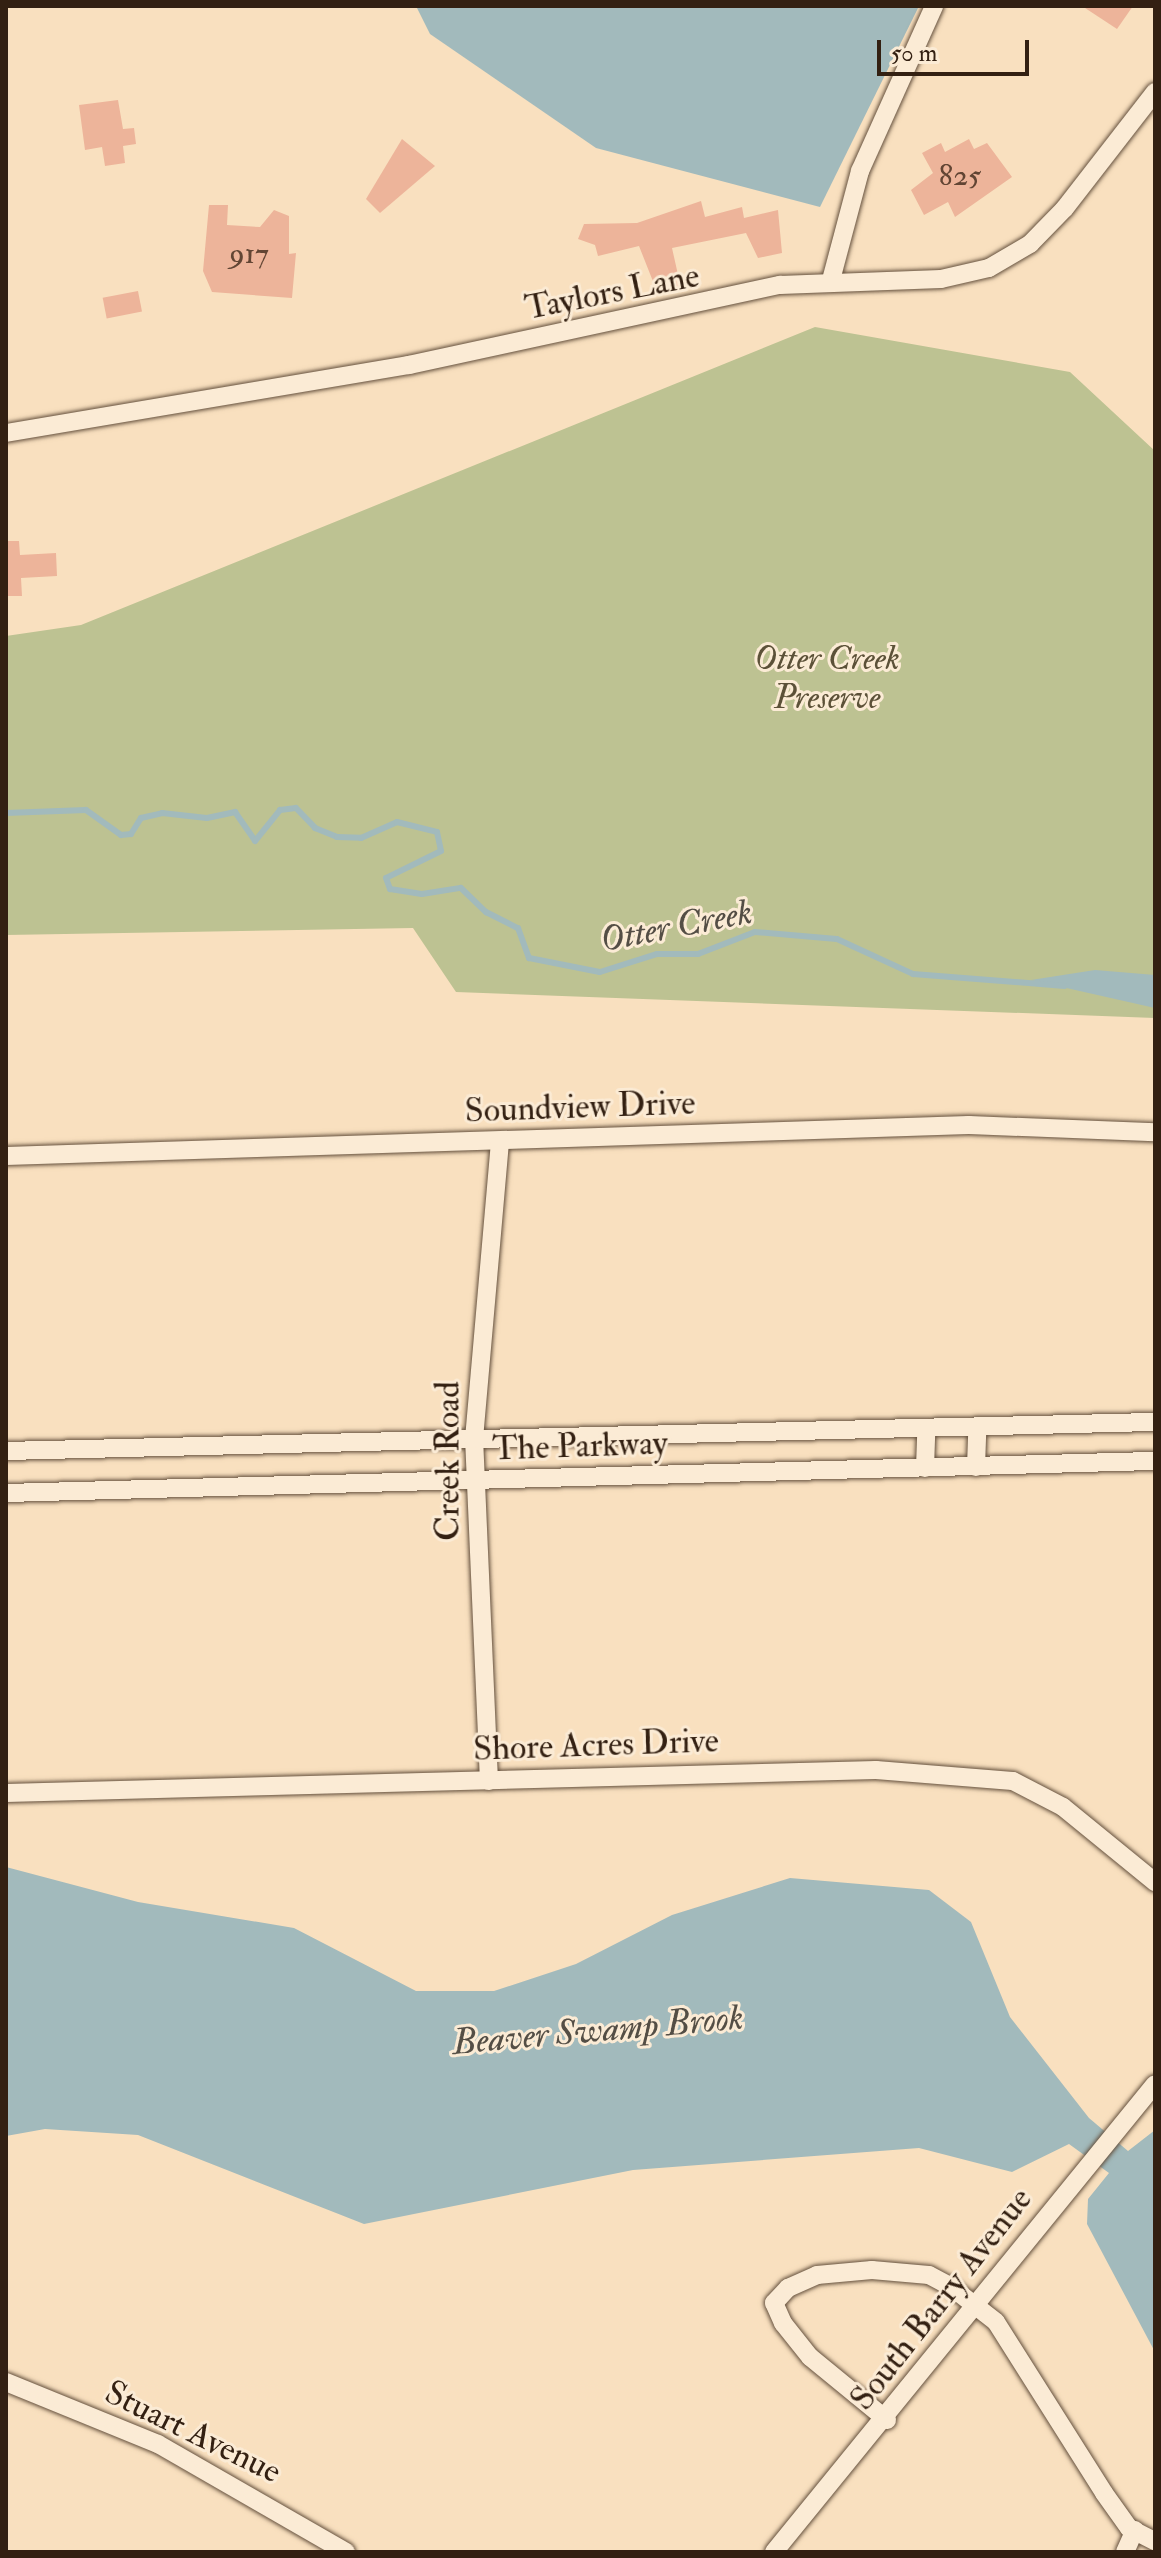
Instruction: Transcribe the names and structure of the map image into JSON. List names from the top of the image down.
{
  "streets": {
    "street": [
      "Taylors Lane",
      "Soundview Drive",
      "The Parkway",
      "Creek Road",
      "Shore Acres Drive",
      "South Barry Avenue",
      "Stuart Avenue"
    ]
  },
  "crossings": [
    ["Soundview Drive", "Creek Road"],
    ["The Parkway", "Creek Road"],
    ["Creek Road", "Shore Acres Drive"]
  ],
  "water": ["Otter Creek", "Beaver Swamp Brook"],
  "parks": ["Otter Creek Preserve"],
  "house_numbers": ["825", "917"],
  "scale_bar": "50 m"
}
